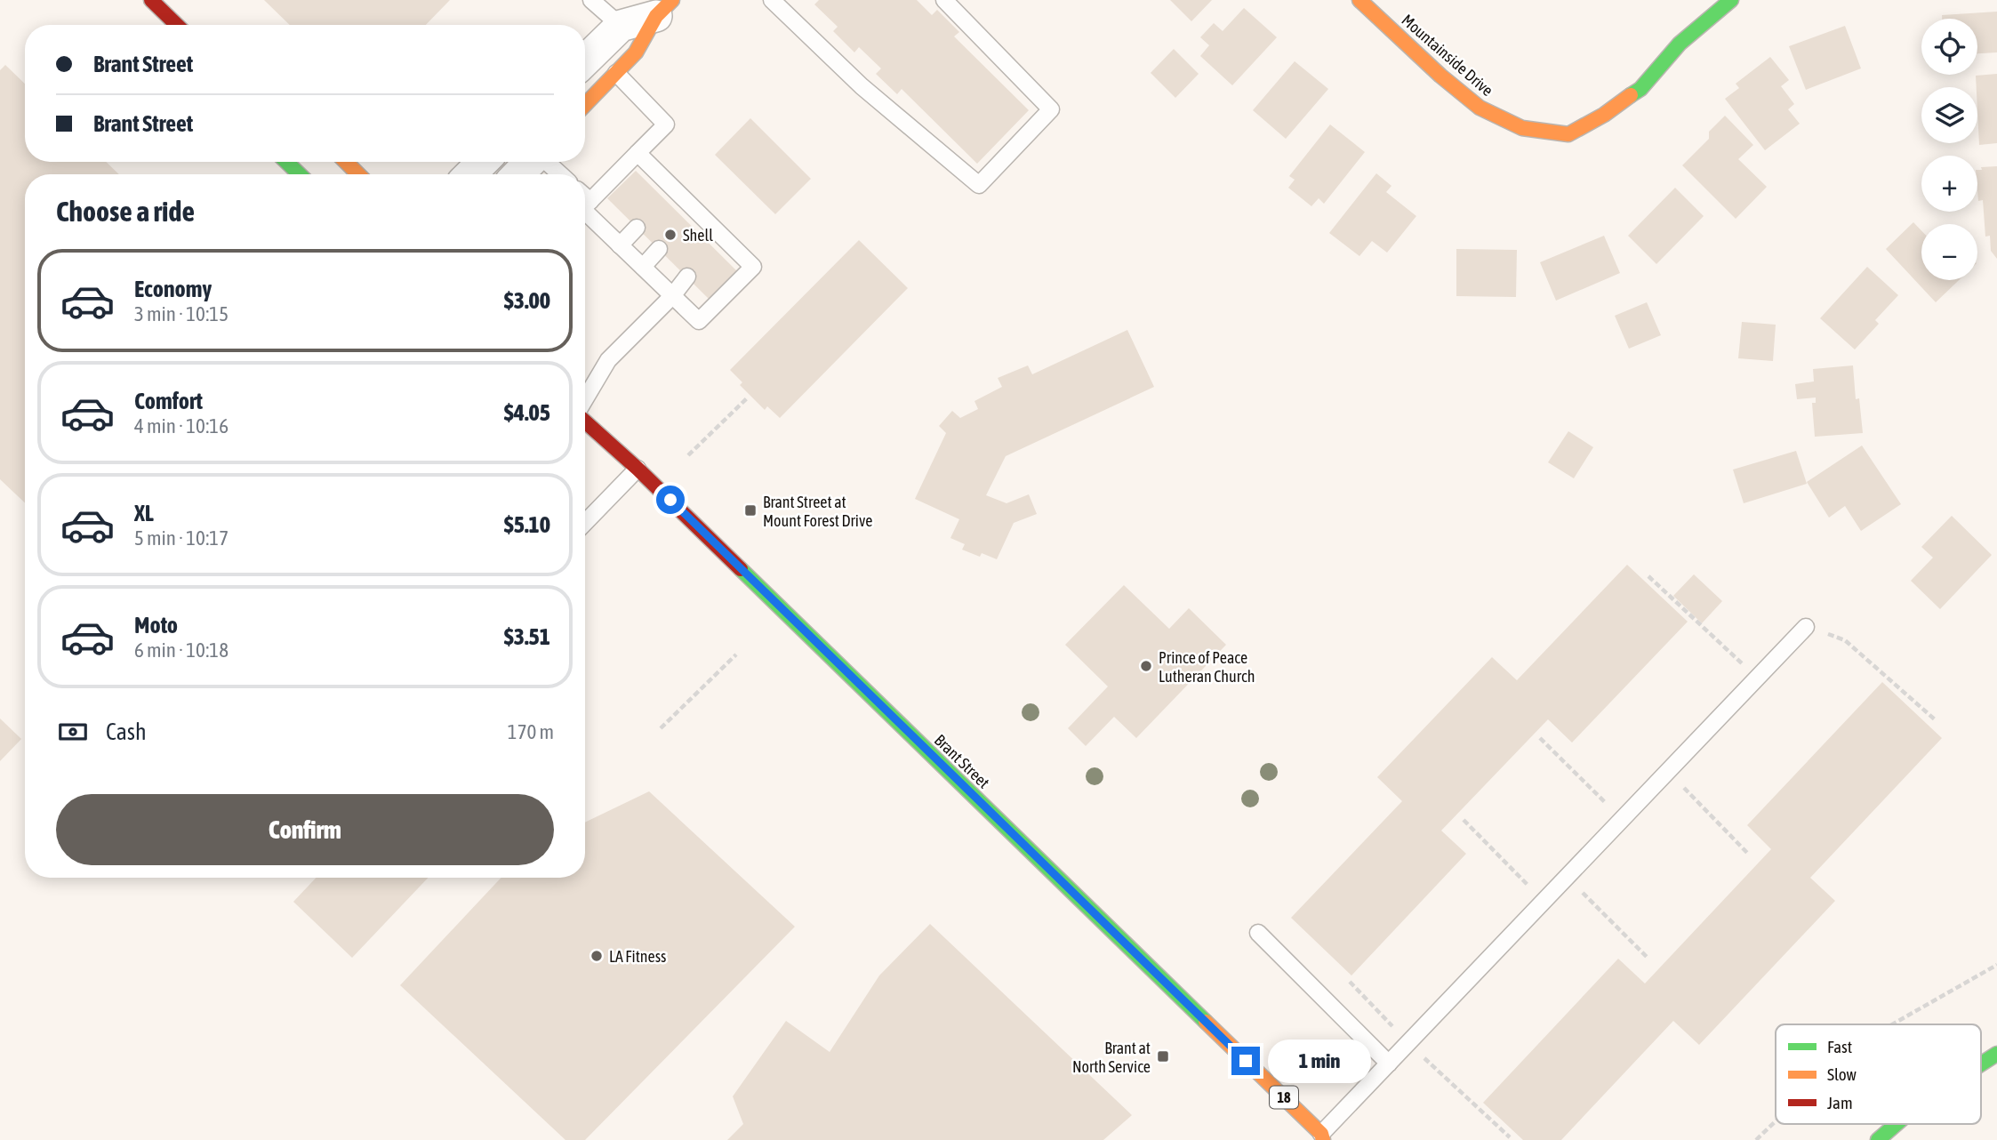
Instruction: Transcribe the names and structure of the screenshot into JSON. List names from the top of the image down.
{
  "streets": {
    "main road": ["Mountainside Drive", "Brant Street", "18"]
  },
  "places": {
    "other": ["Shell", "Prince of Peace Lutheran Church", "LA Fitness"],
    "transit": ["Brant Street at Mount Forest Drive", "Brant at North Service"]
  },
  "legend": ["Fast", "Slow", "Jam"],
  "page": {
    "map_buttons": ["+", "−"],
    "banner": ["Brant Street", "Brant Street"],
    "heading": "Choose a ride",
    "list": [
      {
        "name": "Economy",
        "note": "3 min · 10:15",
        "value": "$3.00"
      },
      {
        "name": "Comfort",
        "note": "4 min · 10:16",
        "value": "$4.05"
      },
      {
        "name": "XL",
        "note": "5 min · 10:17",
        "value": "$5.10"
      },
      {
        "name": "Moto",
        "note": "6 min · 10:18",
        "value": "$3.51"
      }
    ],
    "pay": ["Cash", "170 m"],
    "buttons": "Confirm",
    "bubble": "1 min"
  }
}
